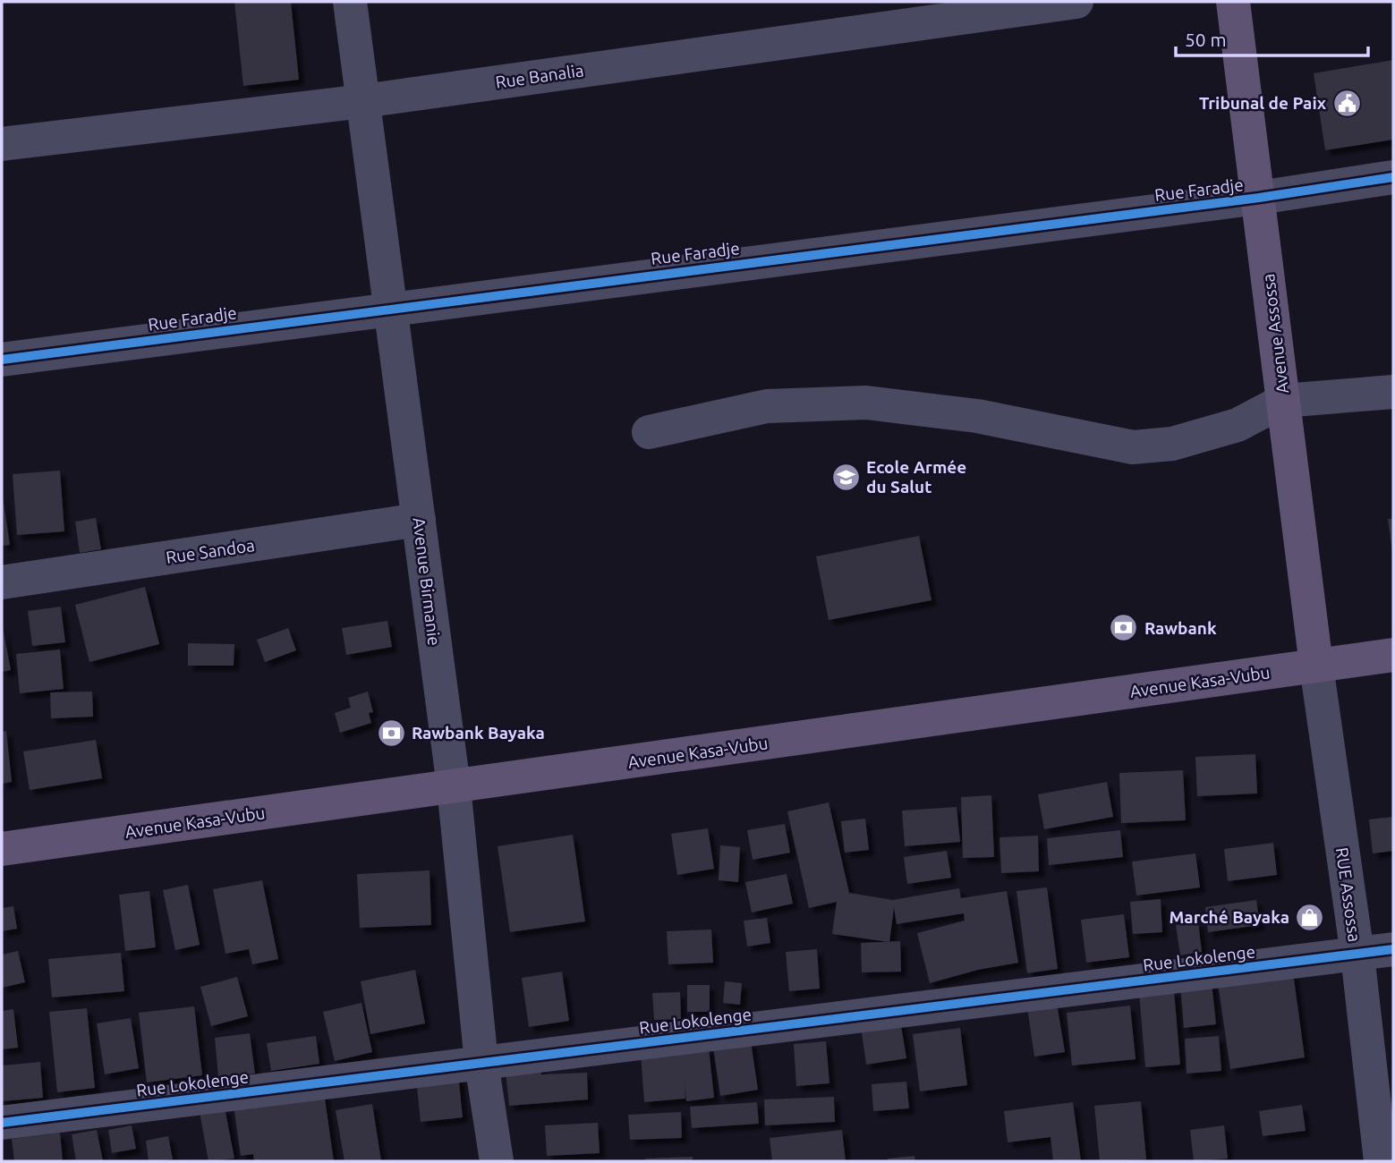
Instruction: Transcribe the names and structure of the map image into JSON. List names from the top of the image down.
{
  "streets": {
    "main road": ["Avenue Assossa", "Avenue Kasa-Vubu"],
    "street": [
      "Rue Banalia",
      "Rue Faradje",
      "Rue Sandoa",
      "Avenue Birmanie",
      "RUE Assossa",
      "Rue Lokolenge"
    ]
  },
  "crossings": [
    ["Rue Banalia", "Avenue Birmanie"],
    ["Rue Faradje", "Avenue Assossa"],
    ["Rue Faradje", "Avenue Birmanie"],
    ["Avenue Assossa", "Avenue Kasa-Vubu"],
    ["Avenue Assossa", "RUE Assossa"],
    ["Rue Sandoa", "Avenue Birmanie"],
    ["Avenue Birmanie", "Avenue Kasa-Vubu"],
    ["Avenue Birmanie", "Rue Lokolenge"],
    ["Avenue Kasa-Vubu", "RUE Assossa"],
    ["RUE Assossa", "Rue Lokolenge"]
  ],
  "places": {
    "public building": ["Tribunal de Paix"],
    "school or university": ["Ecole Armée du Salut"],
    "bank": ["Rawbank", "Rawbank Bayaka"],
    "shop": ["Marché Bayaka"]
  },
  "scale_bar": "50 m"
}
